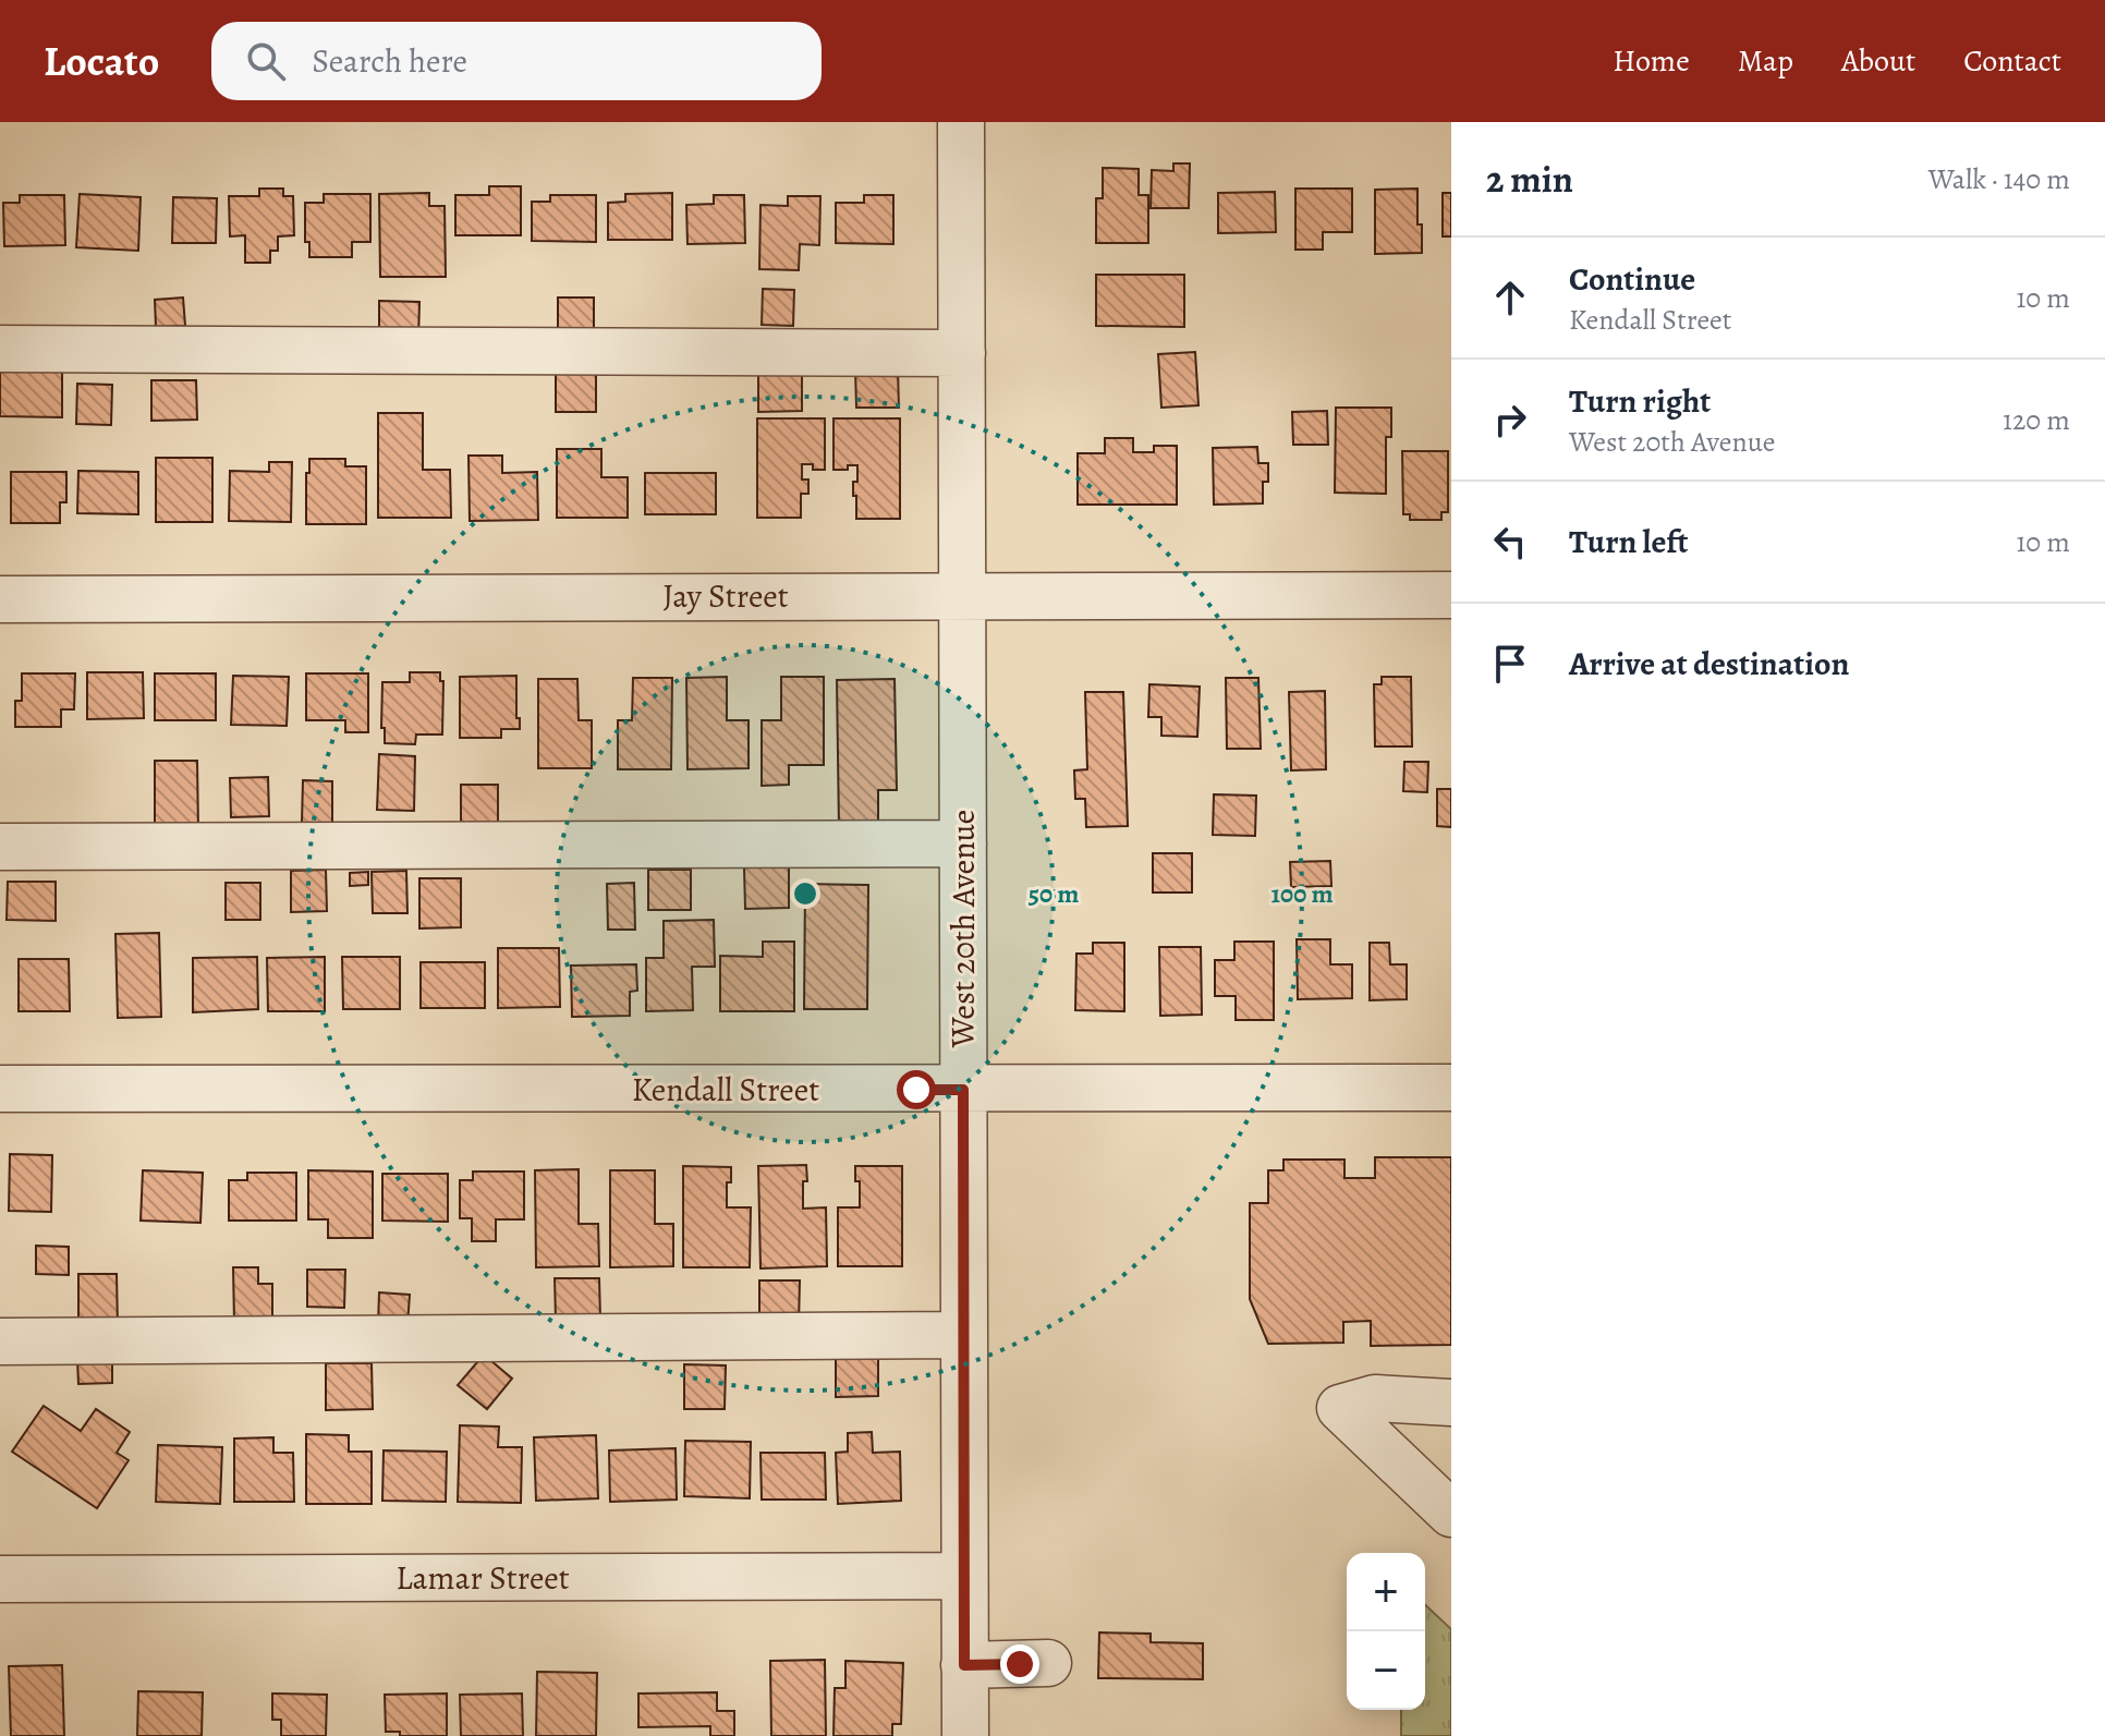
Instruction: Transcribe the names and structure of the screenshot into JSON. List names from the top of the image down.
{
  "streets": {
    "street": [
      "Jay Street",
      "West 20th Avenue",
      "Kendall Street",
      "Lamar Street"
    ]
  },
  "crossings": [
    ["Jay Street", "West 20th Avenue"],
    ["West 20th Avenue", "Kendall Street"],
    ["West 20th Avenue", "Lamar Street"]
  ],
  "page": {
    "header": "Locato",
    "search": "Search here",
    "nav": [
      "Home",
      "Map",
      "About",
      "Contact"
    ],
    "heading": ["2 min", "Walk · 140 m"],
    "list": [
      ["Continue", "Kendall Street", "10 m"],
      ["Turn right", "West 20th Avenue", "120 m"],
      ["Turn left", "10 m"],
      "Arrive at destination"
    ],
    "map_buttons": ["+", "−"]
  },
  "rings": ["50 m", "100 m"]
}
